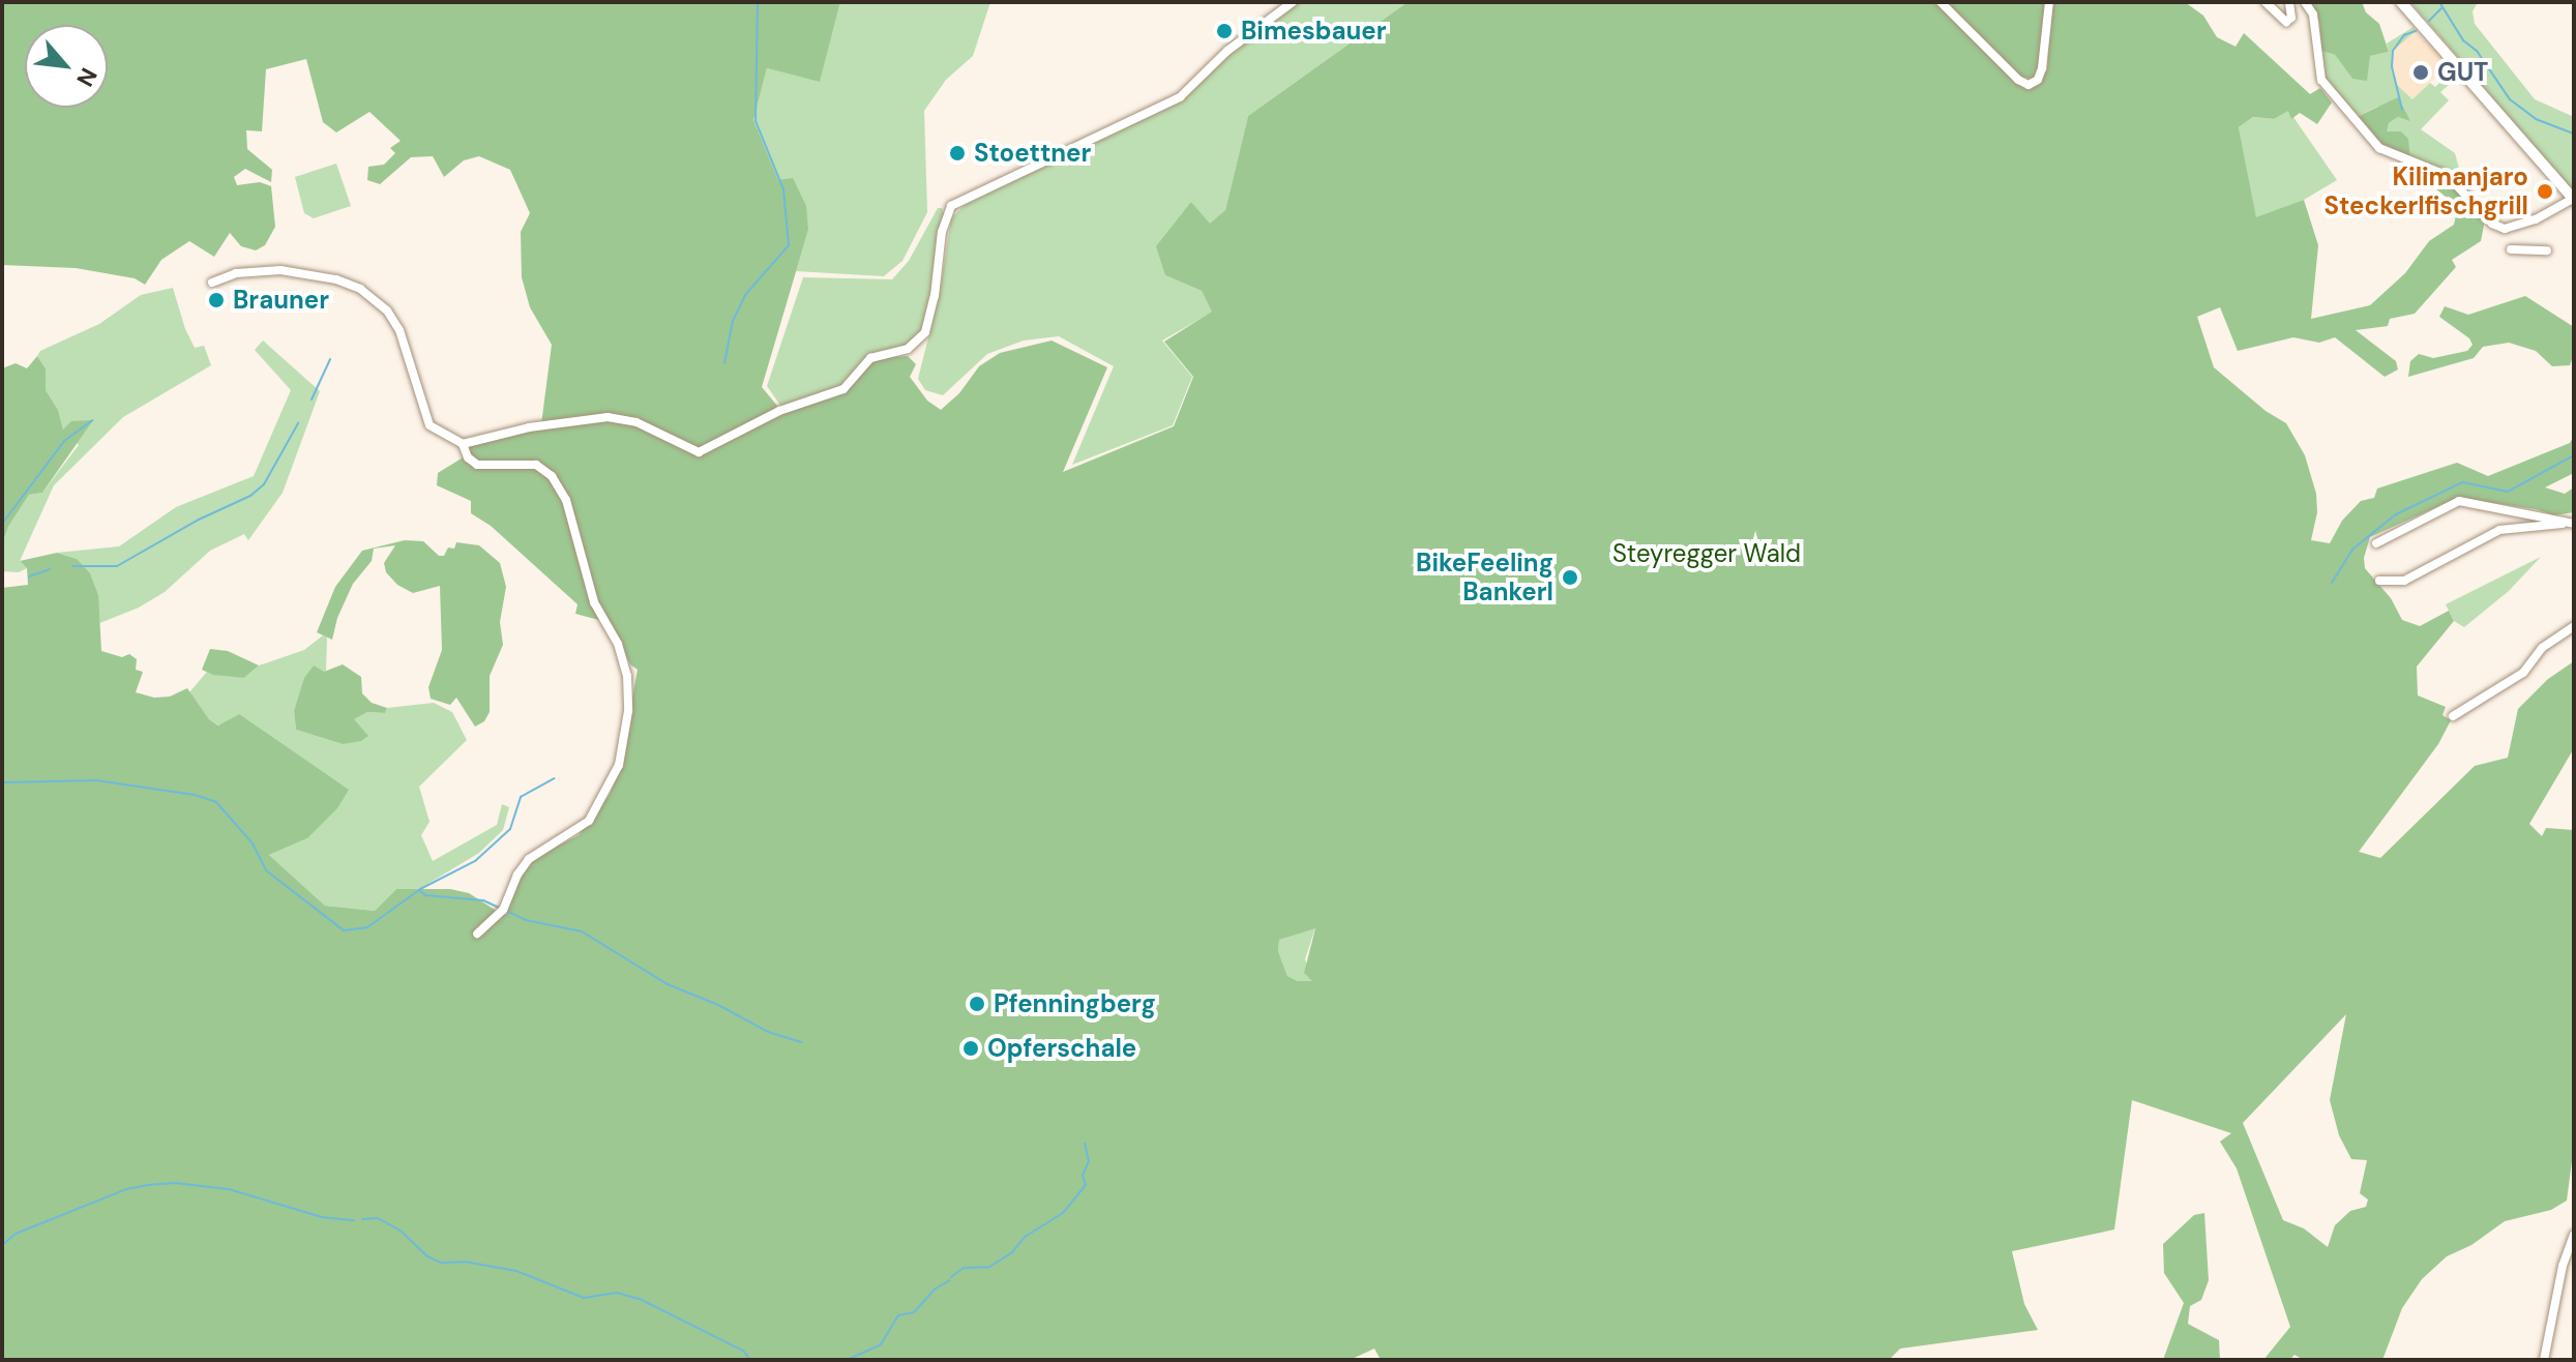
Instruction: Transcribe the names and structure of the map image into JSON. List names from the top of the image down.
{
  "parks": ["Steyregger Wald"],
  "places": [
    "Bimesbauer",
    "GUT",
    "Stoettner",
    "Kilimanjaro Steckerlfischgrill",
    "Brauner",
    "BikeFeeling Bankerl",
    "Pfenningberg",
    "Opferschale"
  ],
  "north": "bottom right"
}
